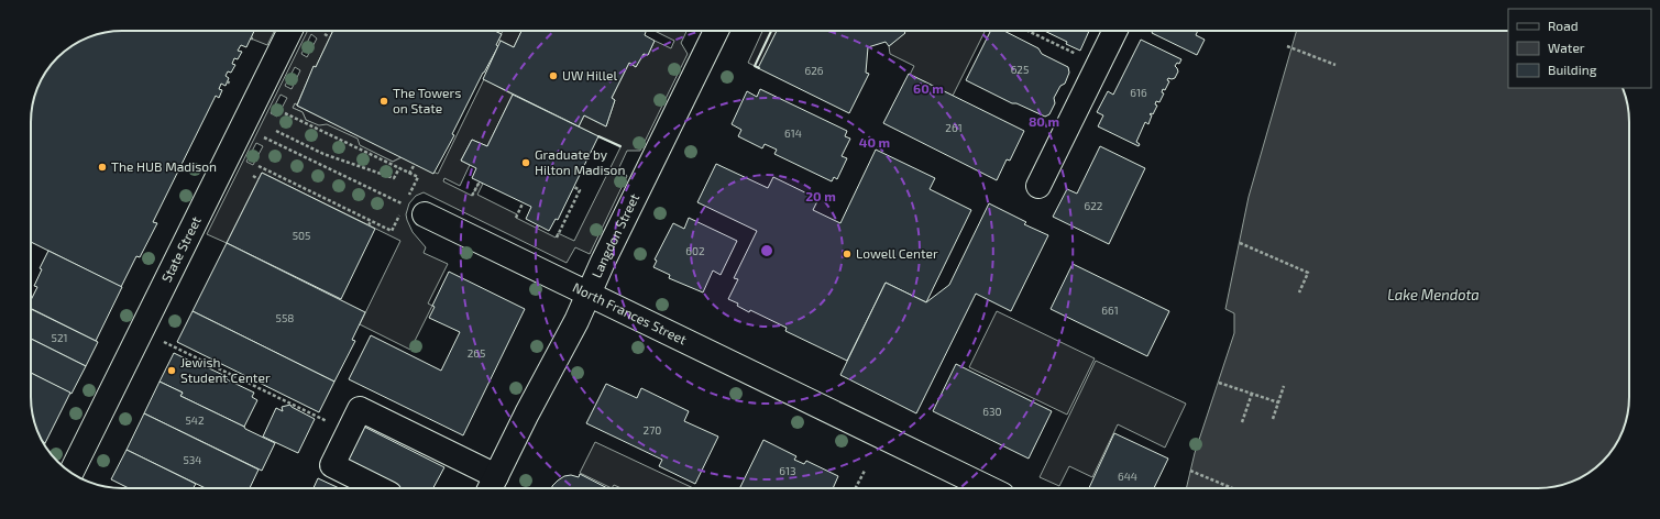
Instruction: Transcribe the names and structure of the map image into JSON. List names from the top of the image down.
{
  "streets": {
    "street": ["Langdon Street", "State Street", "North Frances Street"]
  },
  "crossings": [
    ["Langdon Street", "North Frances Street"]
  ],
  "water": ["Lake Mendota"],
  "places": [
    "UW Hillel",
    "The Towers on State",
    "Graduate by Hilton Madison",
    "The HUB Madison",
    "Lowell Center",
    "Jewish Student Center"
  ],
  "house_numbers": [
    "625",
    "626",
    "616",
    "261",
    "614",
    "622",
    "505",
    "602",
    "661",
    "558",
    "521",
    "265",
    "630",
    "542",
    "270",
    "534",
    "613",
    "644"
  ],
  "legend": ["Road", "Water", "Building"],
  "rings": [
    "60 m",
    "80 m",
    "40 m",
    "20 m"
  ]
}
